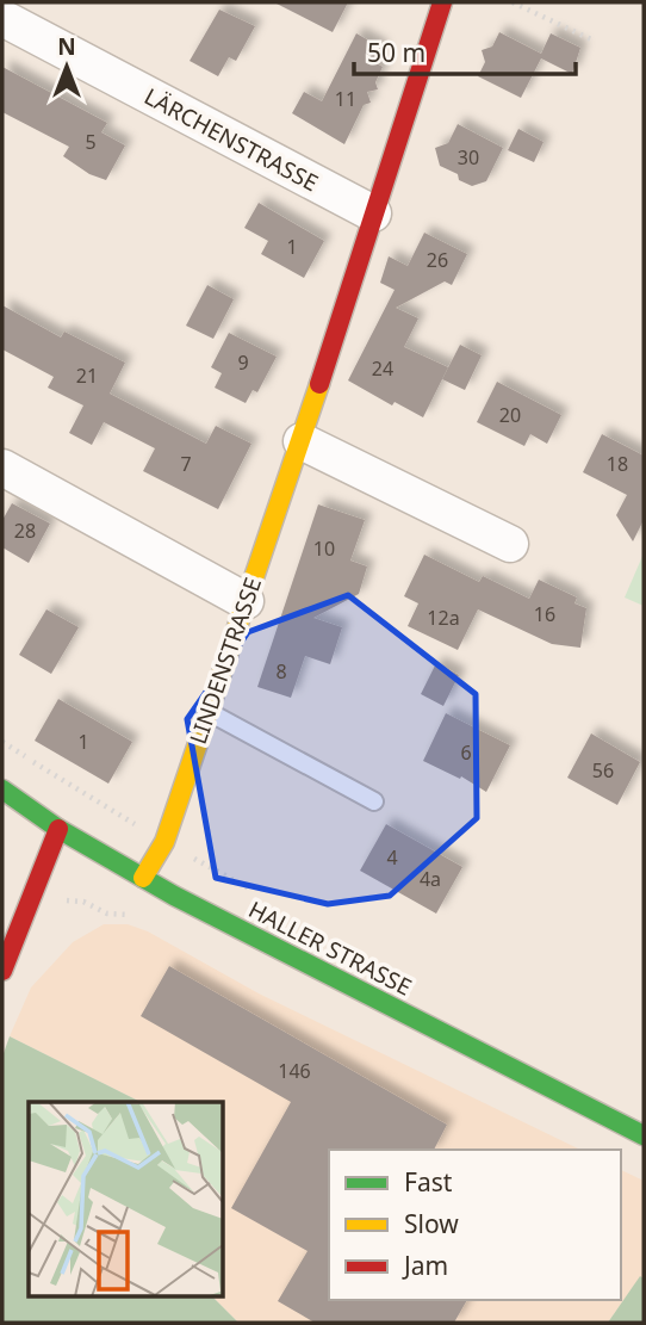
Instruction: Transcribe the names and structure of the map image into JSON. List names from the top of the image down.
{
  "streets": {
    "street": ["LÄRCHENSTRASSE", "LINDENSTRASSE", "HALLER STRASSE"]
  },
  "crossings": [
    ["LÄRCHENSTRASSE", "LINDENSTRASSE"],
    ["LINDENSTRASSE", "HALLER STRASSE"]
  ],
  "house_numbers": [
    "11",
    "5",
    "30",
    "1",
    "26",
    "9",
    "24",
    "21",
    "20",
    "7",
    "18",
    "28",
    "10",
    "16",
    "12a",
    "8",
    "1",
    "6",
    "56",
    "4",
    "4a",
    "146"
  ],
  "legend": ["Fast", "Slow", "Jam"],
  "scale_bar": "50 m",
  "north": "top"
}
